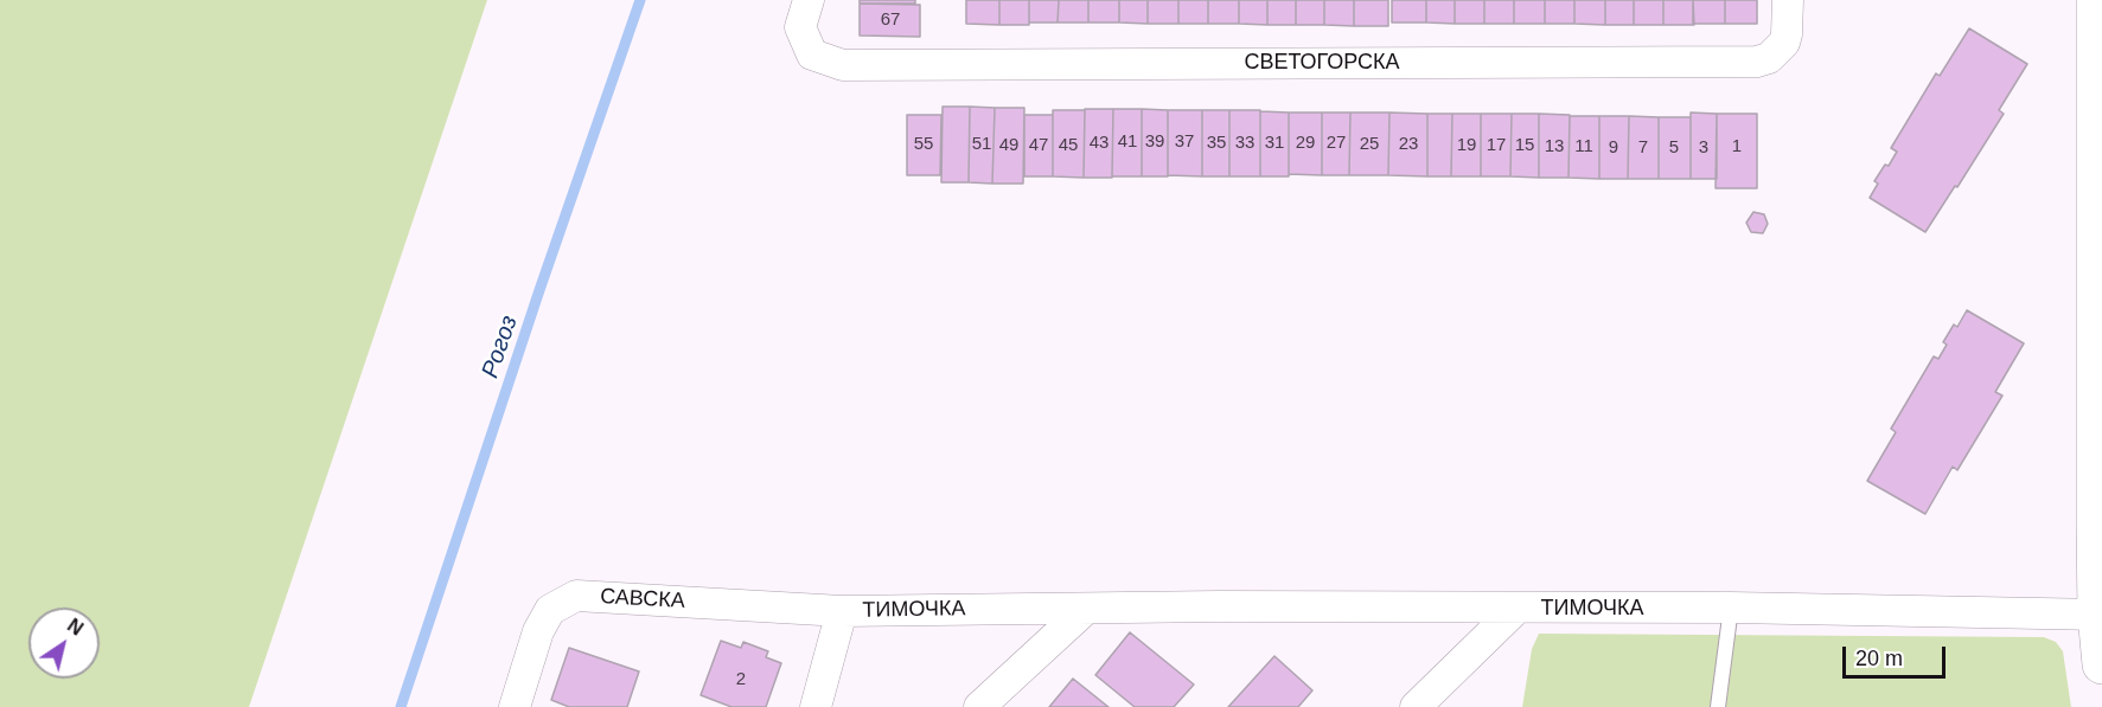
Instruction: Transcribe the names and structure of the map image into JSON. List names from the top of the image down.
{
  "streets": {
    "street": ["СВЕТОГОРСКА", "САВСКА", "ТИМОЧКА"]
  },
  "crossings": [
    ["САВСКА", "ТИМОЧКА"]
  ],
  "water": ["Рогоз"],
  "house_numbers": [
    "67",
    "41",
    "39",
    "37",
    "43",
    "35",
    "33",
    "31",
    "29",
    "27",
    "55",
    "51",
    "25",
    "23",
    "49",
    "47",
    "45",
    "19",
    "17",
    "15",
    "13",
    "11",
    "1",
    "9",
    "7",
    "5",
    "3",
    "2"
  ],
  "scale_bar": "20 m",
  "north": "top right"
}
